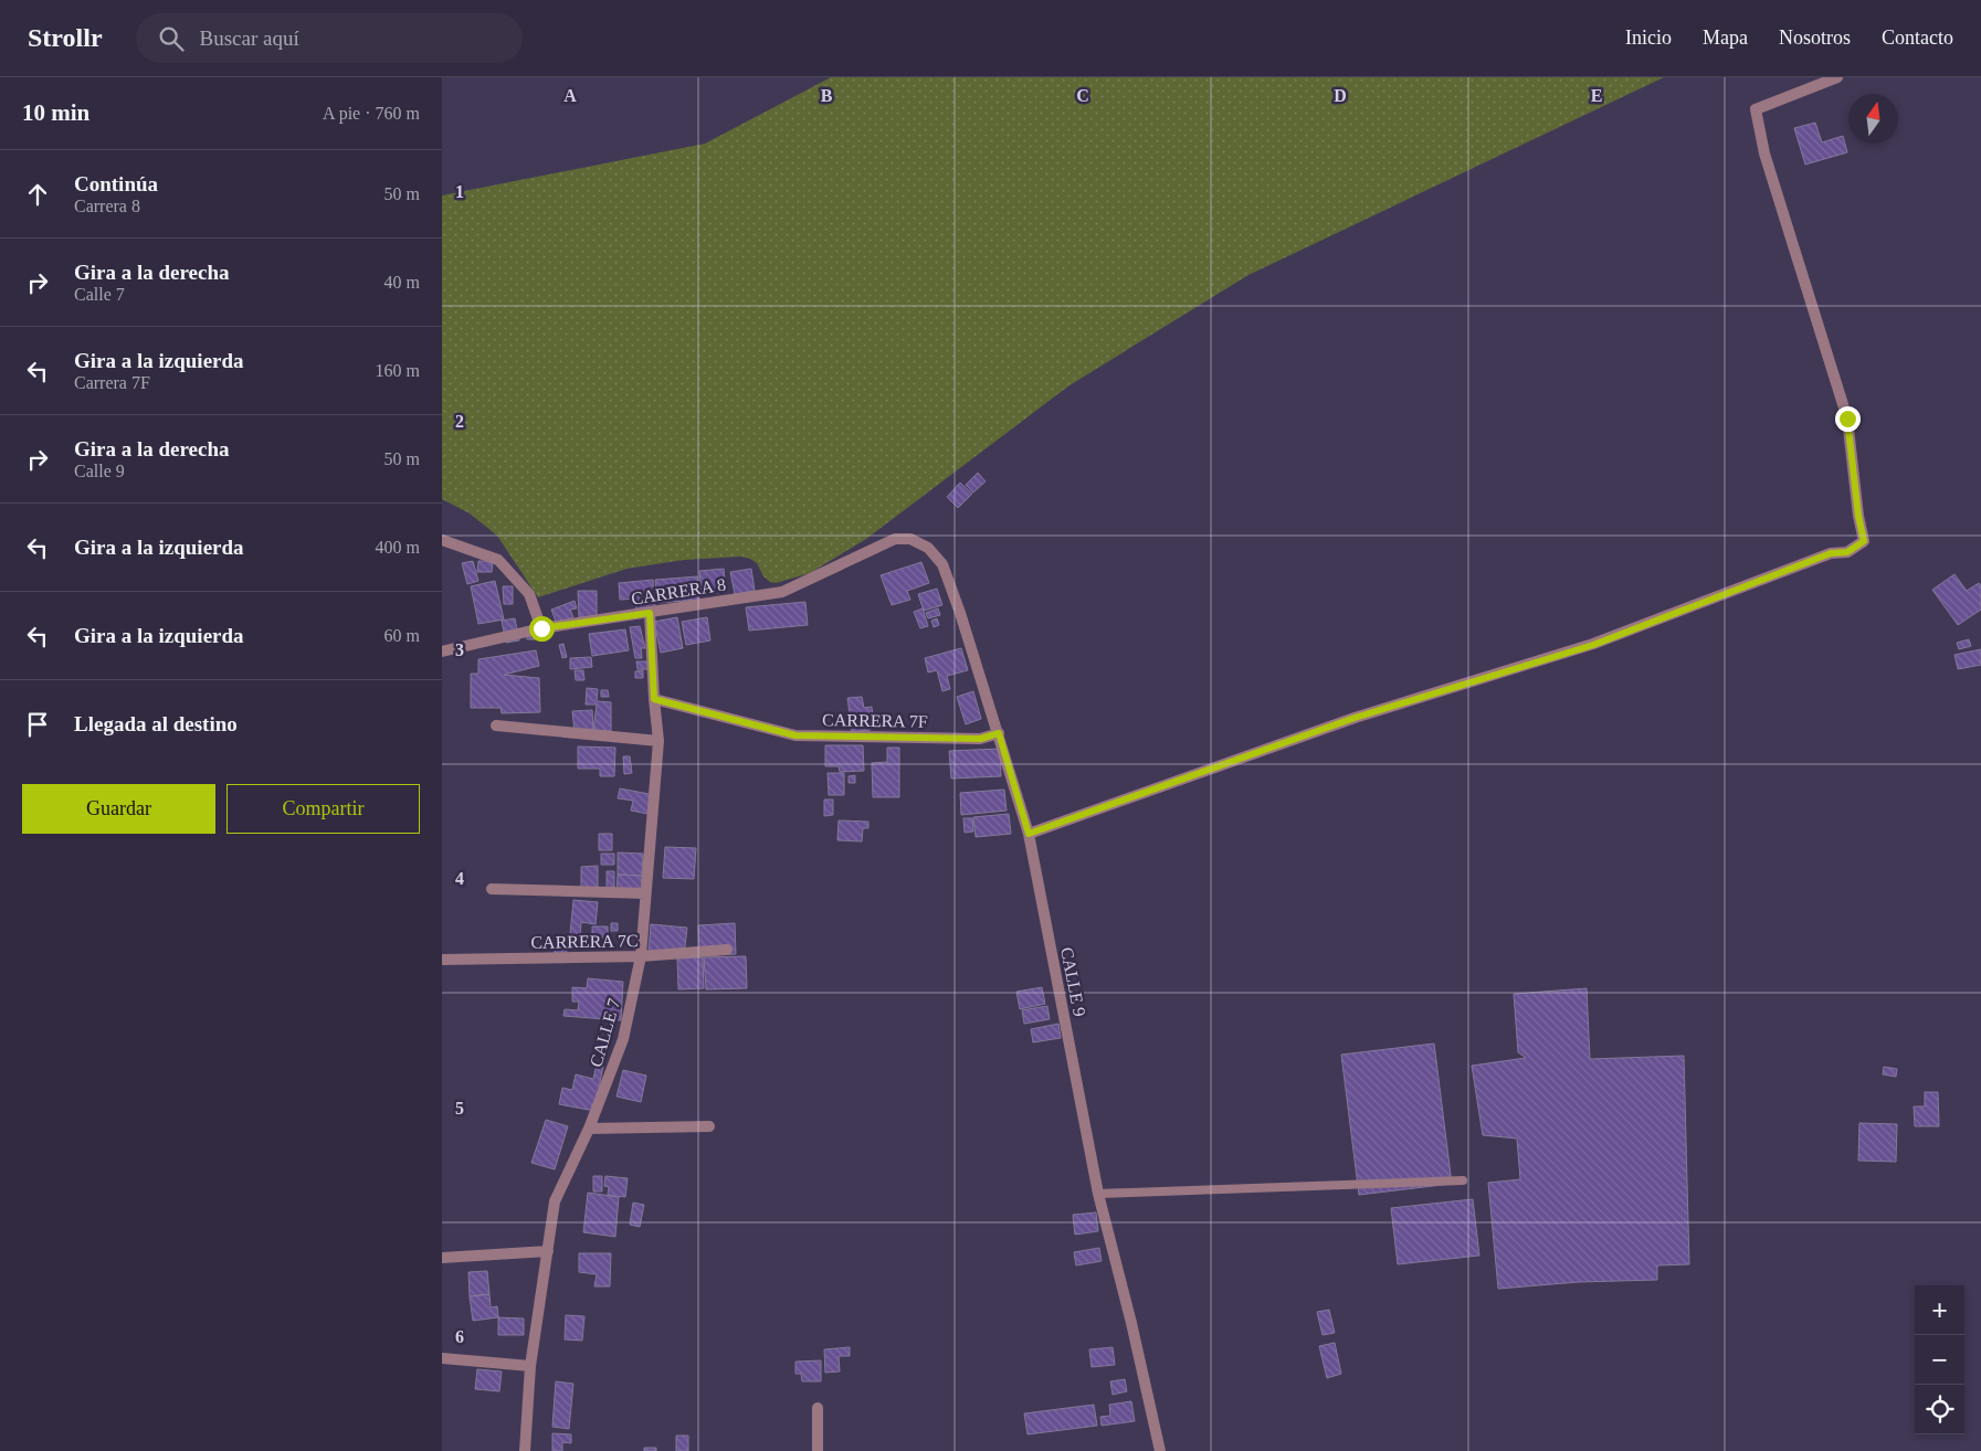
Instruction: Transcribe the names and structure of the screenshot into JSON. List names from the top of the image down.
{
  "streets": {
    "street": [
      "CARRERA 8",
      "CARRERA 7F",
      "CARRERA 7C",
      "CALLE 9",
      "CALLE 7"
    ]
  },
  "crossings": [
    ["CARRERA 8", "CALLE 9"],
    ["CARRERA 8", "CALLE 7"],
    ["CARRERA 7F", "CALLE 9"],
    ["CARRERA 7F", "CALLE 7"],
    ["CARRERA 7C", "CALLE 7"]
  ],
  "north": "top",
  "page": {
    "header": "Strollr",
    "search": "Buscar aquí",
    "nav": [
      "Inicio",
      "Mapa",
      "Nosotros",
      "Contacto"
    ],
    "heading": ["10 min", "A pie · 760 m"],
    "list": [
      ["Continúa", "Carrera 8", "50 m"],
      ["Gira a la derecha", "Calle 7", "40 m"],
      ["Gira a la izquierda", "Carrera 7F", "160 m"],
      ["Gira a la derecha", "Calle 9", "50 m"],
      ["Gira a la izquierda", "400 m"],
      ["Gira a la izquierda", "60 m"],
      "Llegada al destino"
    ],
    "buttons": ["Guardar", "Compartir"],
    "map_buttons": ["+", "−"]
  },
  "grid": {
    "columns": [
      "A",
      "B",
      "C",
      "D",
      "E"
    ],
    "rows": [
      "1",
      "2",
      "3",
      "4",
      "5",
      "6"
    ]
  }
}
